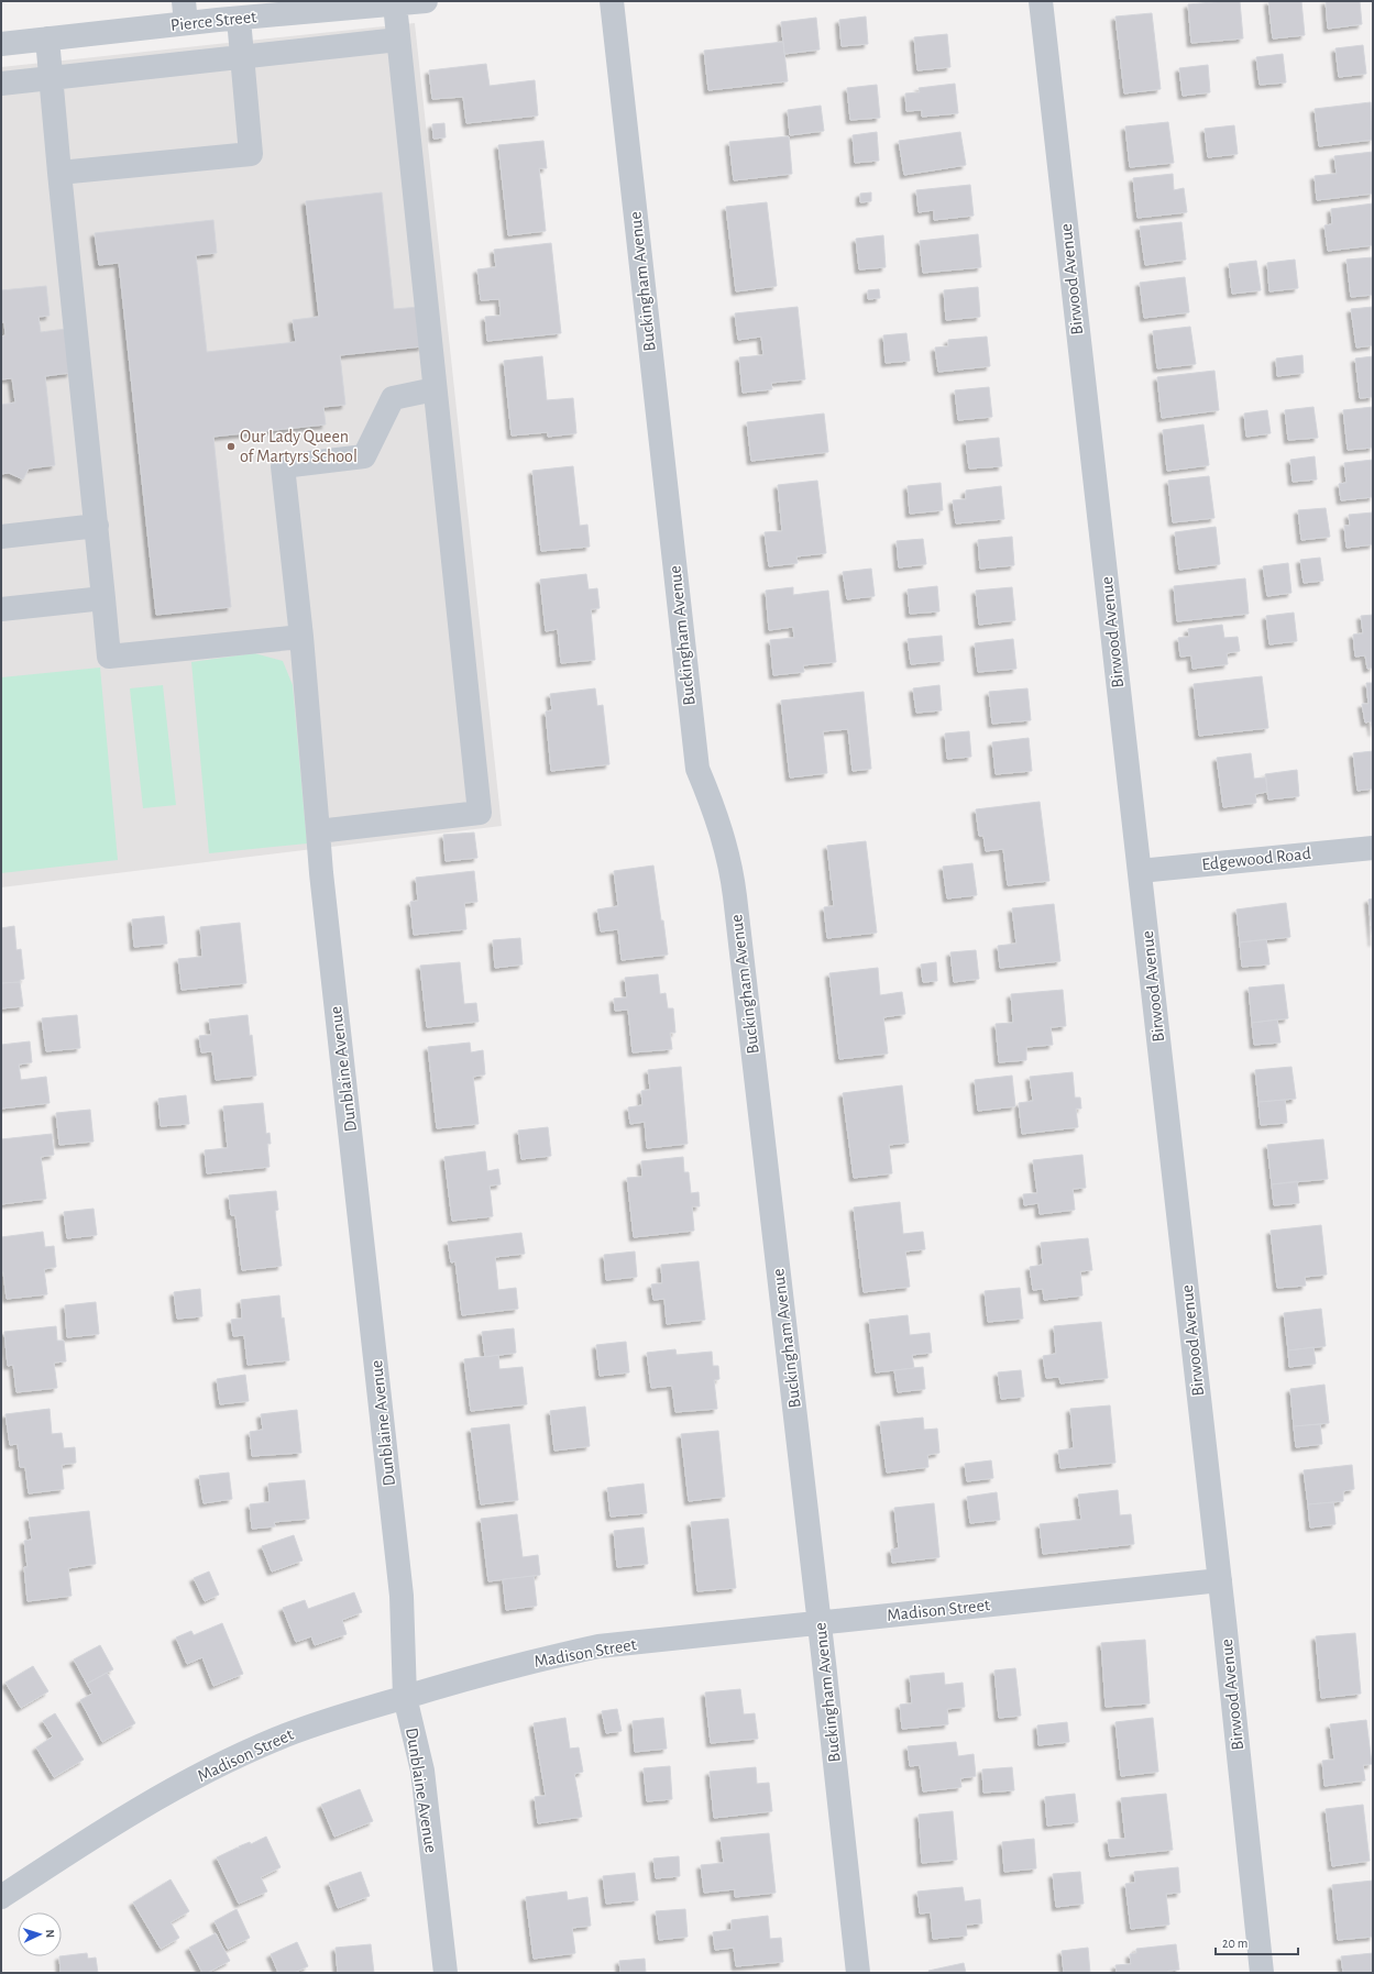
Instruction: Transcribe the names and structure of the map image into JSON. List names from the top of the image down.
{
  "streets": {
    "street": [
      "Pierce Street",
      "Birwood Avenue",
      "Buckingham Avenue",
      "Edgewood Road",
      "Dunblaine Avenue",
      "Madison Street"
    ]
  },
  "crossings": [
    ["Birwood Avenue", "Edgewood Road"],
    ["Birwood Avenue", "Madison Street"],
    ["Buckingham Avenue", "Madison Street"],
    ["Dunblaine Avenue", "Madison Street"]
  ],
  "places": ["Our Lady Queen of Martyrs School"],
  "scale_bar": "20 m",
  "north": "right"
}
